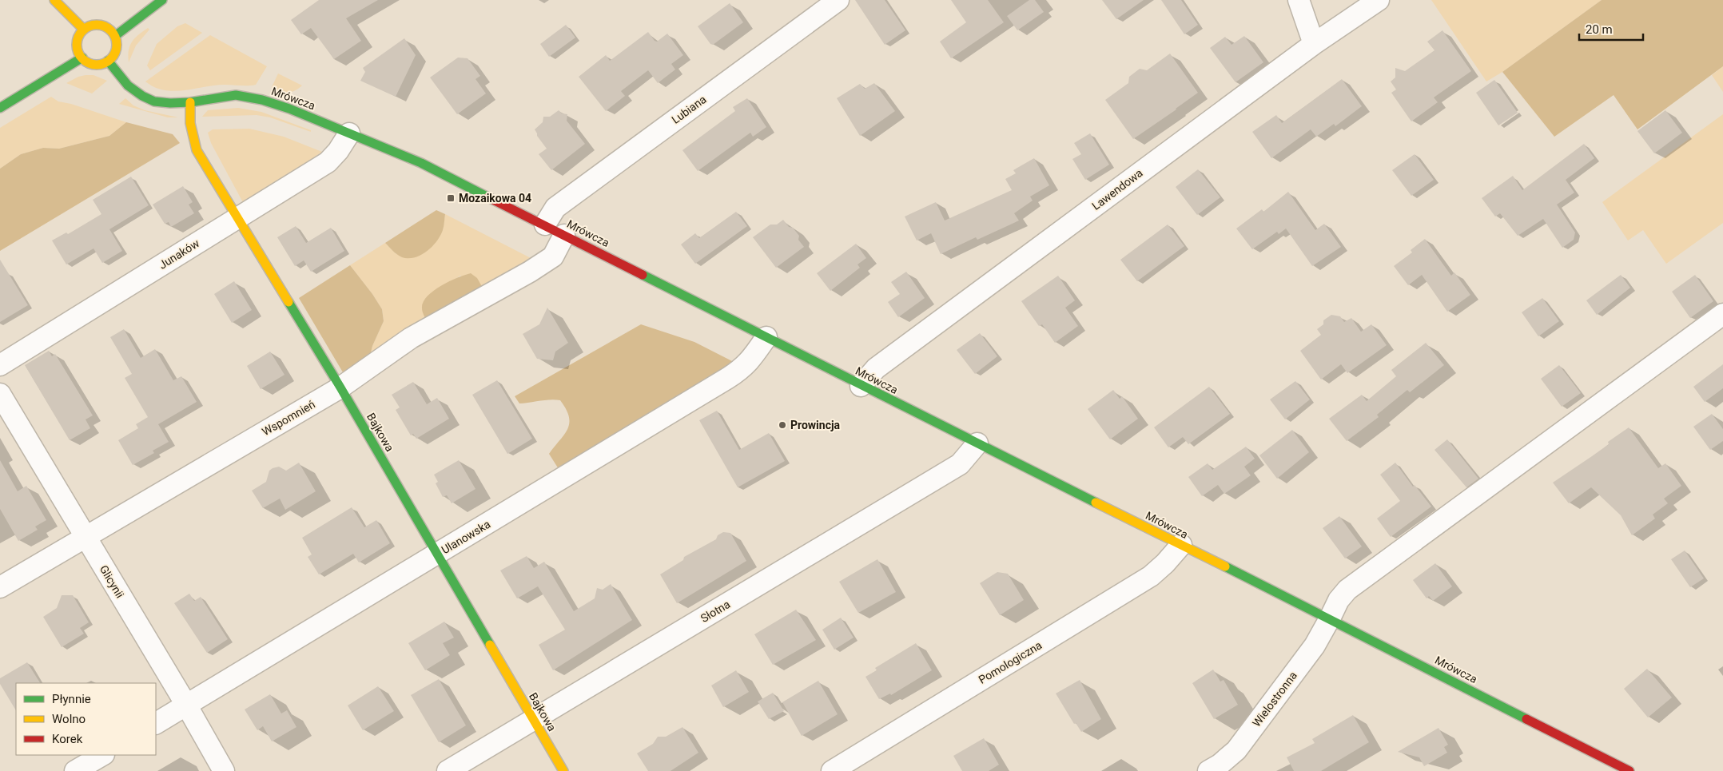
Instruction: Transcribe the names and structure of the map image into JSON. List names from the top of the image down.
{
  "streets": {
    "street": [
      "Mrówcza",
      "Lubiana",
      "Lawendowa",
      "Junaków",
      "Wspomnień",
      "Bajkowa",
      "Ulanowska",
      "Glicynii",
      "Słotna",
      "Pomologiczna",
      "Wielostronna"
    ]
  },
  "crossings": [
    ["Mrówcza", "Lubiana"],
    ["Mrówcza", "Lawendowa"],
    ["Mrówcza", "Junaków"],
    ["Mrówcza", "Wspomnień"],
    ["Mrówcza", "Bajkowa"],
    ["Mrówcza", "Ulanowska"],
    ["Mrówcza", "Słotna"],
    ["Mrówcza", "Pomologiczna"],
    ["Mrówcza", "Wielostronna"],
    ["Junaków", "Bajkowa"],
    ["Wspomnień", "Bajkowa"],
    ["Wspomnień", "Glicynii"],
    ["Bajkowa", "Ulanowska"],
    ["Bajkowa", "Słotna"],
    ["Ulanowska", "Glicynii"]
  ],
  "places": {
    "transit": ["Mozaikowa 04"],
    "other": ["Prowincja"]
  },
  "legend": ["Płynnie", "Wolno", "Korek"],
  "scale_bar": "20 m"
}
